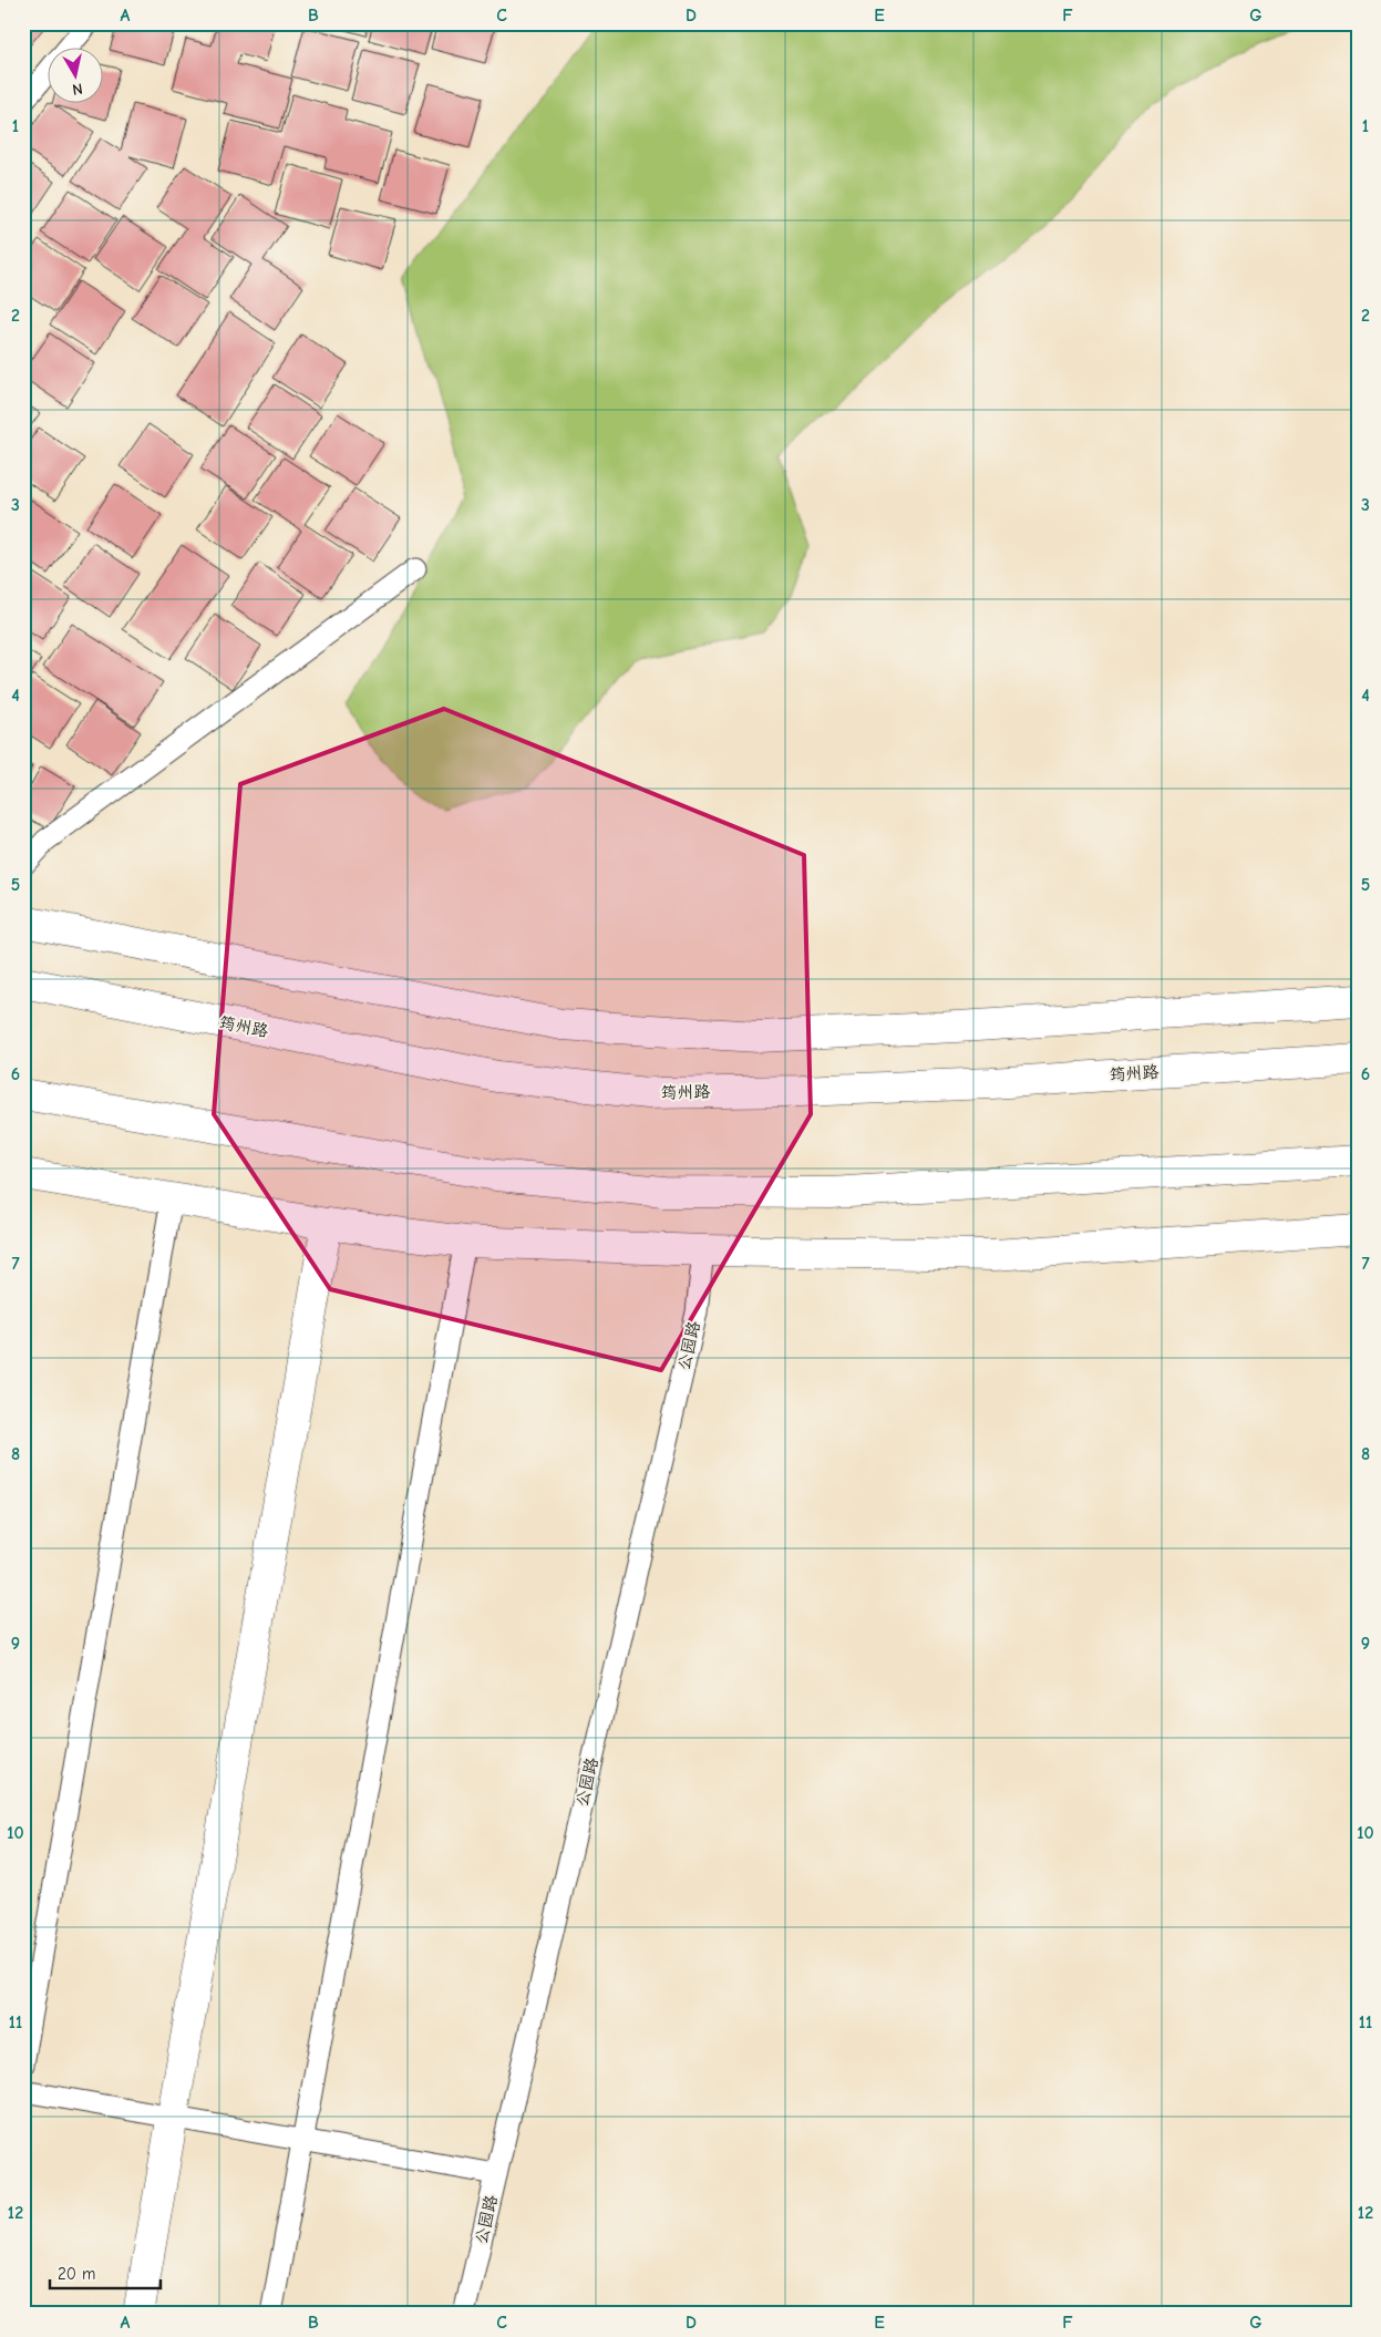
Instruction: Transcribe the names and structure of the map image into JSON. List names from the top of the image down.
{
  "streets": {
    "street": ["筠州路"],
    "lane": ["公园路"]
  },
  "scale_bar": "20 m",
  "north": "bottom",
  "grid": {
    "columns": [
      "A",
      "B",
      "C",
      "D",
      "E",
      "F",
      "G"
    ],
    "rows": [
      "1",
      "2",
      "3",
      "4",
      "5",
      "6",
      "7",
      "8",
      "9",
      "10",
      "11",
      "12"
    ]
  }
}
